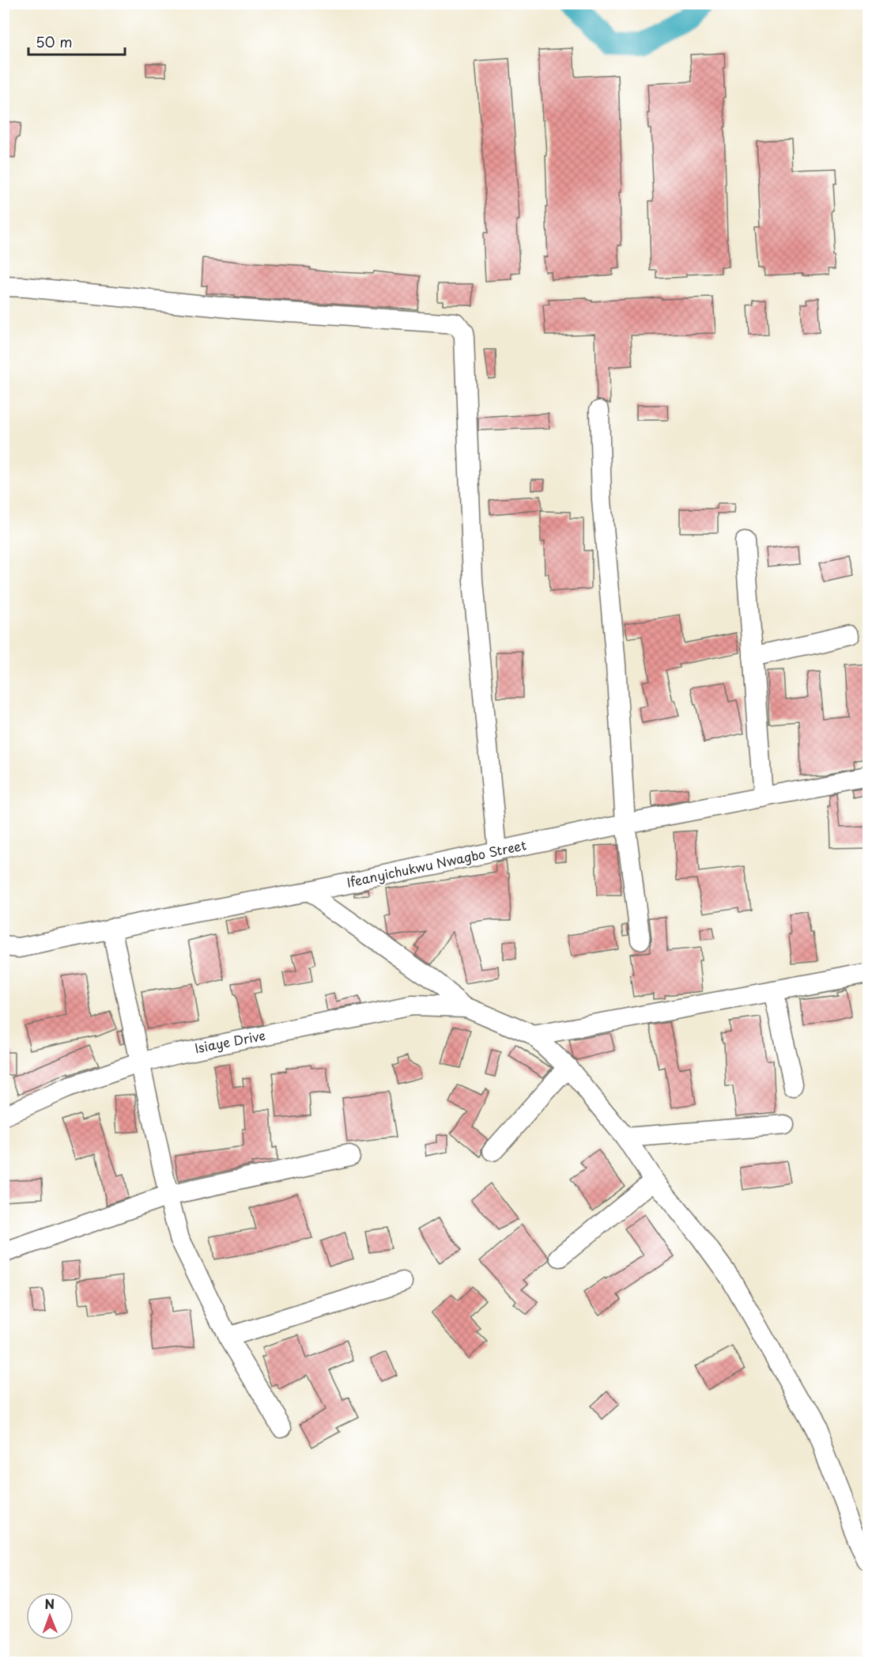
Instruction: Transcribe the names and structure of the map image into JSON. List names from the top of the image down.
{
  "streets": {
    "street": ["Ifeanyichukwu Nwagbo Street", "Isiaye Drive"]
  },
  "scale_bar": "50 m",
  "north": "top"
}
